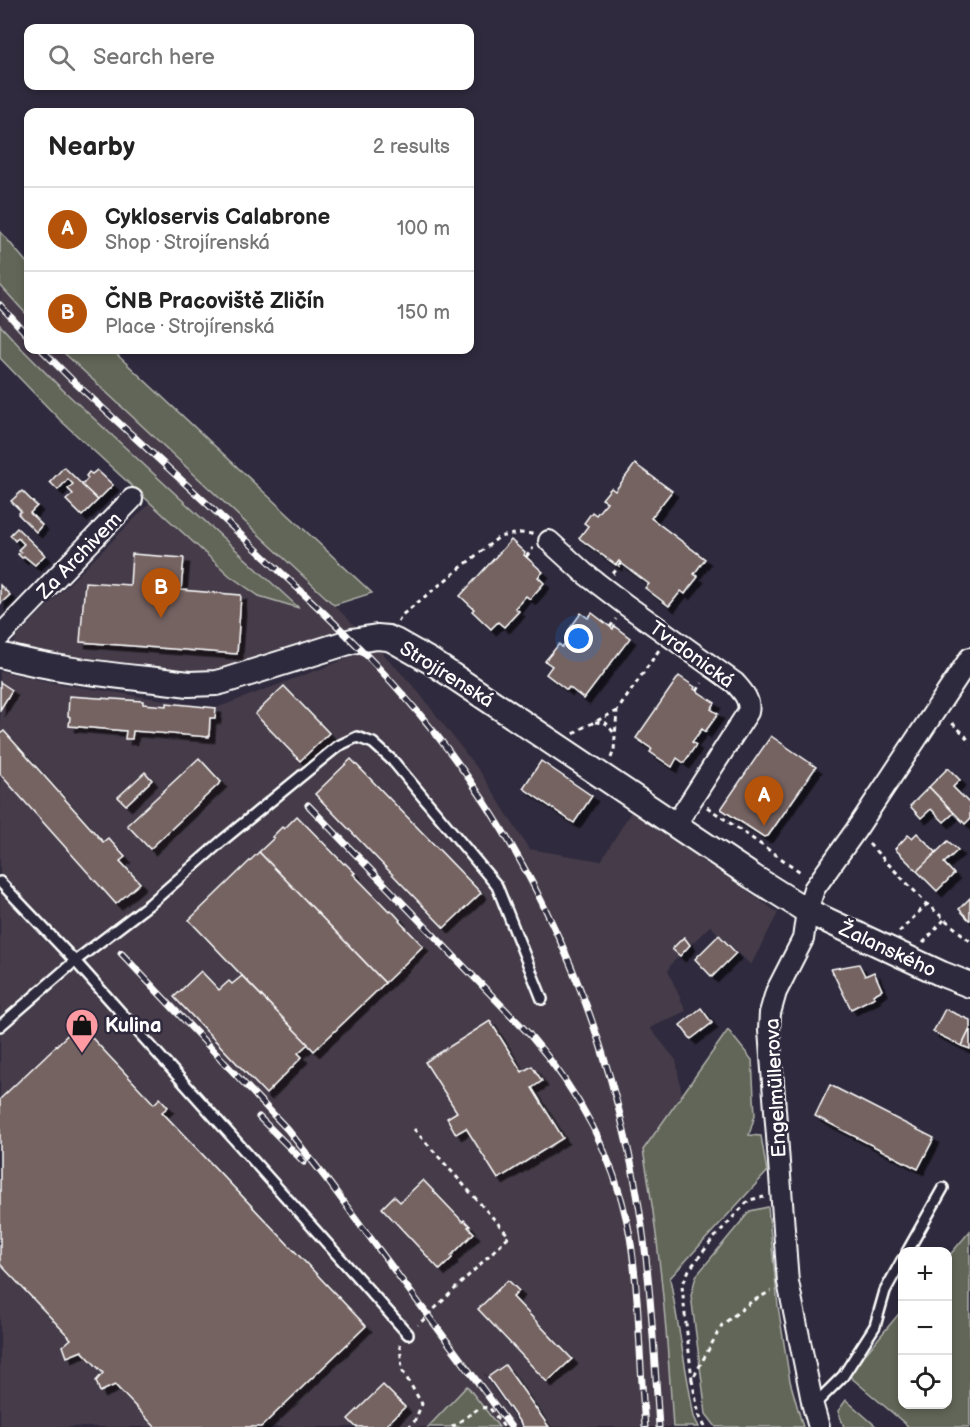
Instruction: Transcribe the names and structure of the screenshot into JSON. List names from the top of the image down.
{
  "streets": {
    "street": [
      "Za Archivem",
      "Tvrdonická",
      "Strojírenská",
      "Žalanského",
      "Engelmüllerova"
    ]
  },
  "crossings": [
    ["Tvrdonická", "Strojírenská"],
    ["Strojírenská", "Žalanského"],
    ["Strojírenská", "Engelmüllerova"],
    ["Žalanského", "Engelmüllerova"]
  ],
  "places": {
    "shop": ["Kulina"]
  },
  "page": {
    "search": "Search here",
    "heading": ["Nearby", "2 results"],
    "list": [
      {
        "mark": "A",
        "name": "Cykloservis Calabrone",
        "note": "Shop · Strojírenská",
        "value": "100 m"
      },
      {
        "mark": "B",
        "name": "ČNB Pracoviště Zličín",
        "note": "Place · Strojírenská",
        "value": "150 m"
      }
    ],
    "pins": ["B", "A"],
    "map_buttons": ["+", "−"]
  }
}
